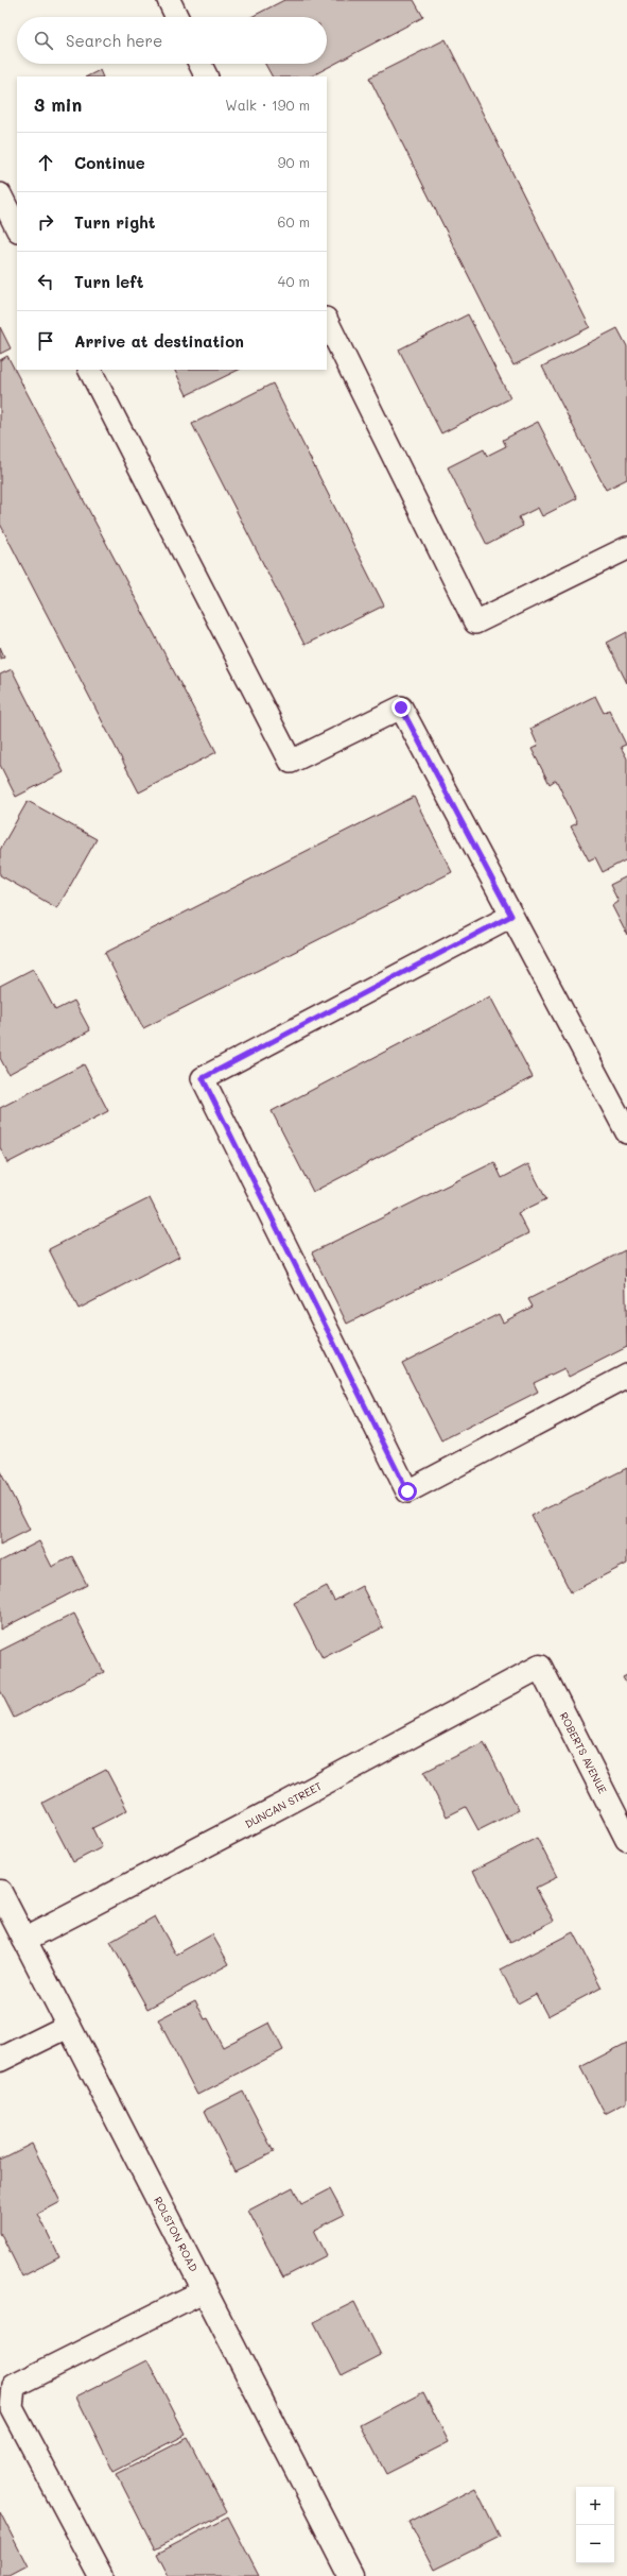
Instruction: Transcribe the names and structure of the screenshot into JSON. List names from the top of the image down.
{
  "streets": {
    "street": ["ROBERTS AVENUE", "DUNCAN STREET", "ROLSTON ROAD"]
  },
  "crossings": [
    ["ROBERTS AVENUE", "DUNCAN STREET"],
    ["DUNCAN STREET", "ROLSTON ROAD"]
  ],
  "page": {
    "search": "Search here",
    "heading": ["3 min", "Walk · 190 m"],
    "list": [
      ["Continue", "90 m"],
      ["Turn right", "60 m"],
      ["Turn left", "40 m"],
      "Arrive at destination"
    ],
    "map_buttons": ["+", "−"]
  }
}
